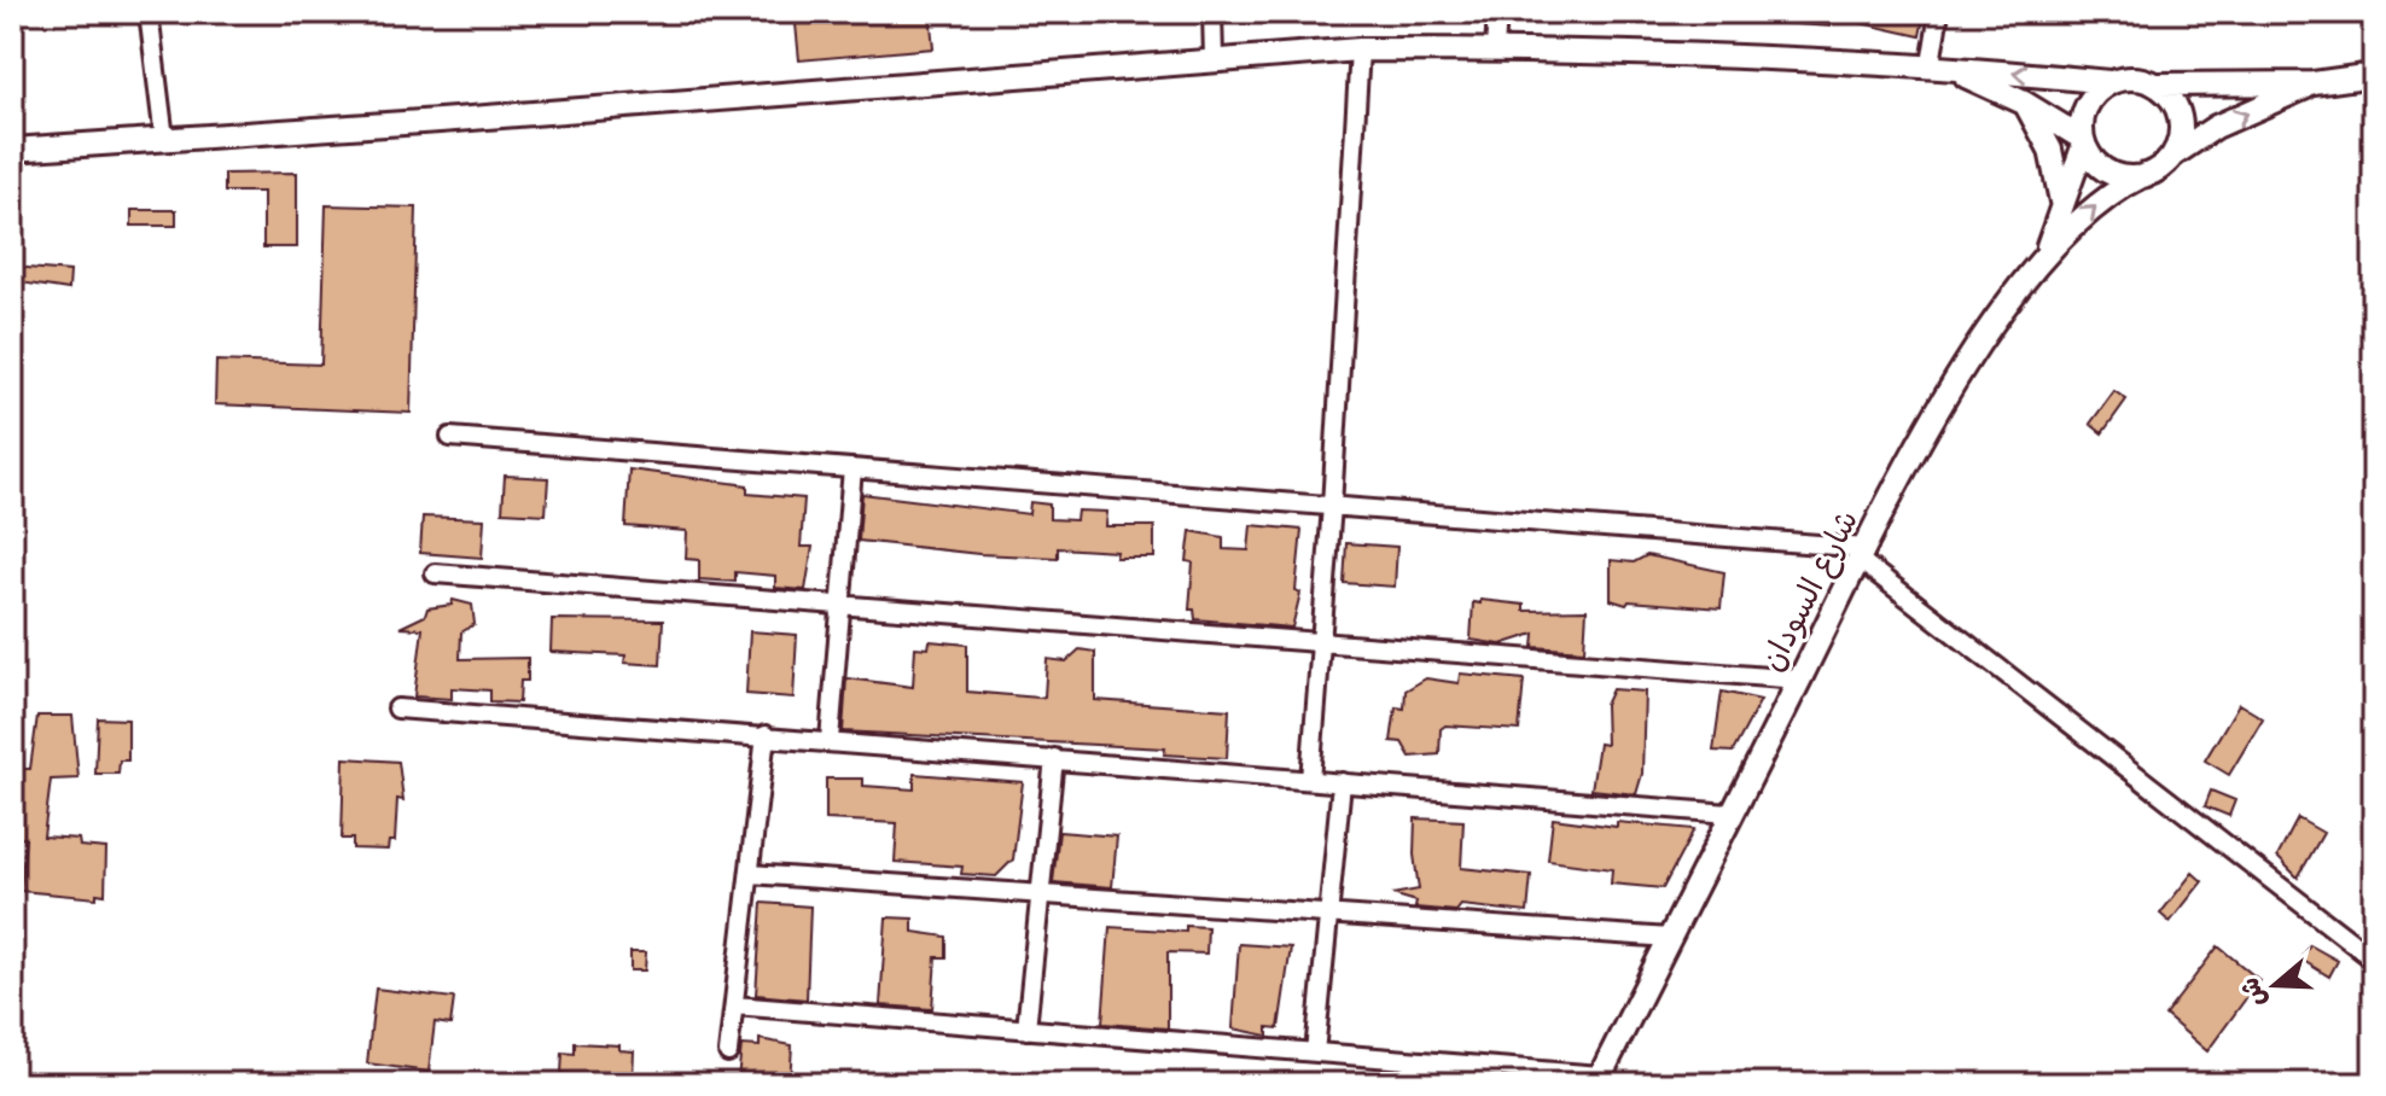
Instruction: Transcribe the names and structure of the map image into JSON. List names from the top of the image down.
{
  "streets": {
    "street": ["شارع السودان"]
  },
  "north": "left"
}
